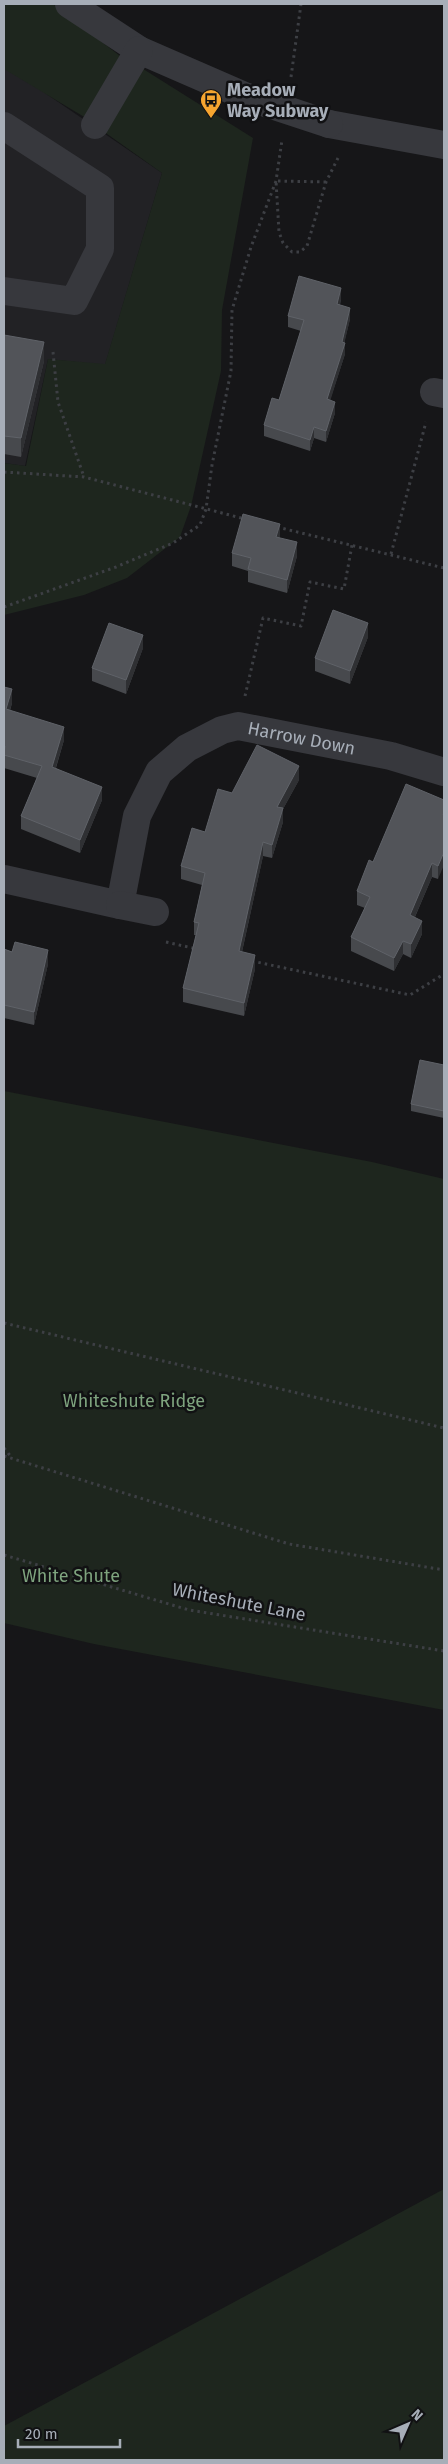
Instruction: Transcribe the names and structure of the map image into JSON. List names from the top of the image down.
{
  "streets": {
    "street": ["Harrow Down"],
    "path": ["Whiteshute Lane"]
  },
  "parks": ["Whiteshute Ridge", "White Shute"],
  "places": {
    "bus stop": ["Meadow Way Subway"]
  },
  "scale_bar": "20 m",
  "north": "top right"
}
